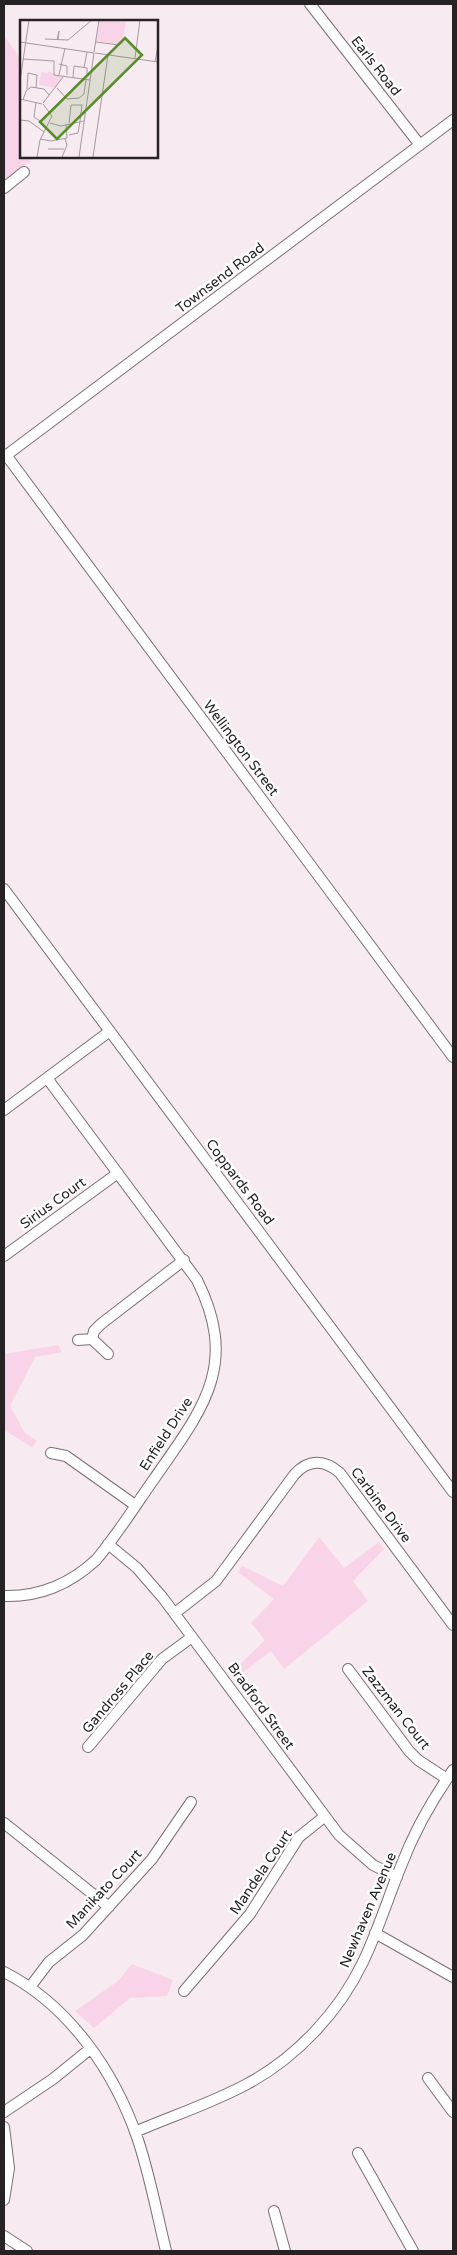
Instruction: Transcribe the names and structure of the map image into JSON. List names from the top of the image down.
{
  "streets": {
    "street": [
      "Earls Road",
      "Townsend Road",
      "Wellington Street",
      "Coppards Road",
      "Sirius Court",
      "Enfield Drive",
      "Carbine Drive",
      "Gandross Place",
      "Bradford Street",
      "Zazzman Court",
      "Mandela Court",
      "Manikato Court",
      "Newhaven Avenue"
    ]
  },
  "crossings": [
    ["Earls Road", "Townsend Road"],
    ["Townsend Road", "Wellington Street"],
    ["Sirius Court", "Enfield Drive"],
    ["Enfield Drive", "Bradford Street"],
    ["Carbine Drive", "Bradford Street"],
    ["Gandross Place", "Bradford Street"],
    ["Bradford Street", "Mandela Court"],
    ["Bradford Street", "Newhaven Avenue"],
    ["Zazzman Court", "Newhaven Avenue"]
  ]
}
